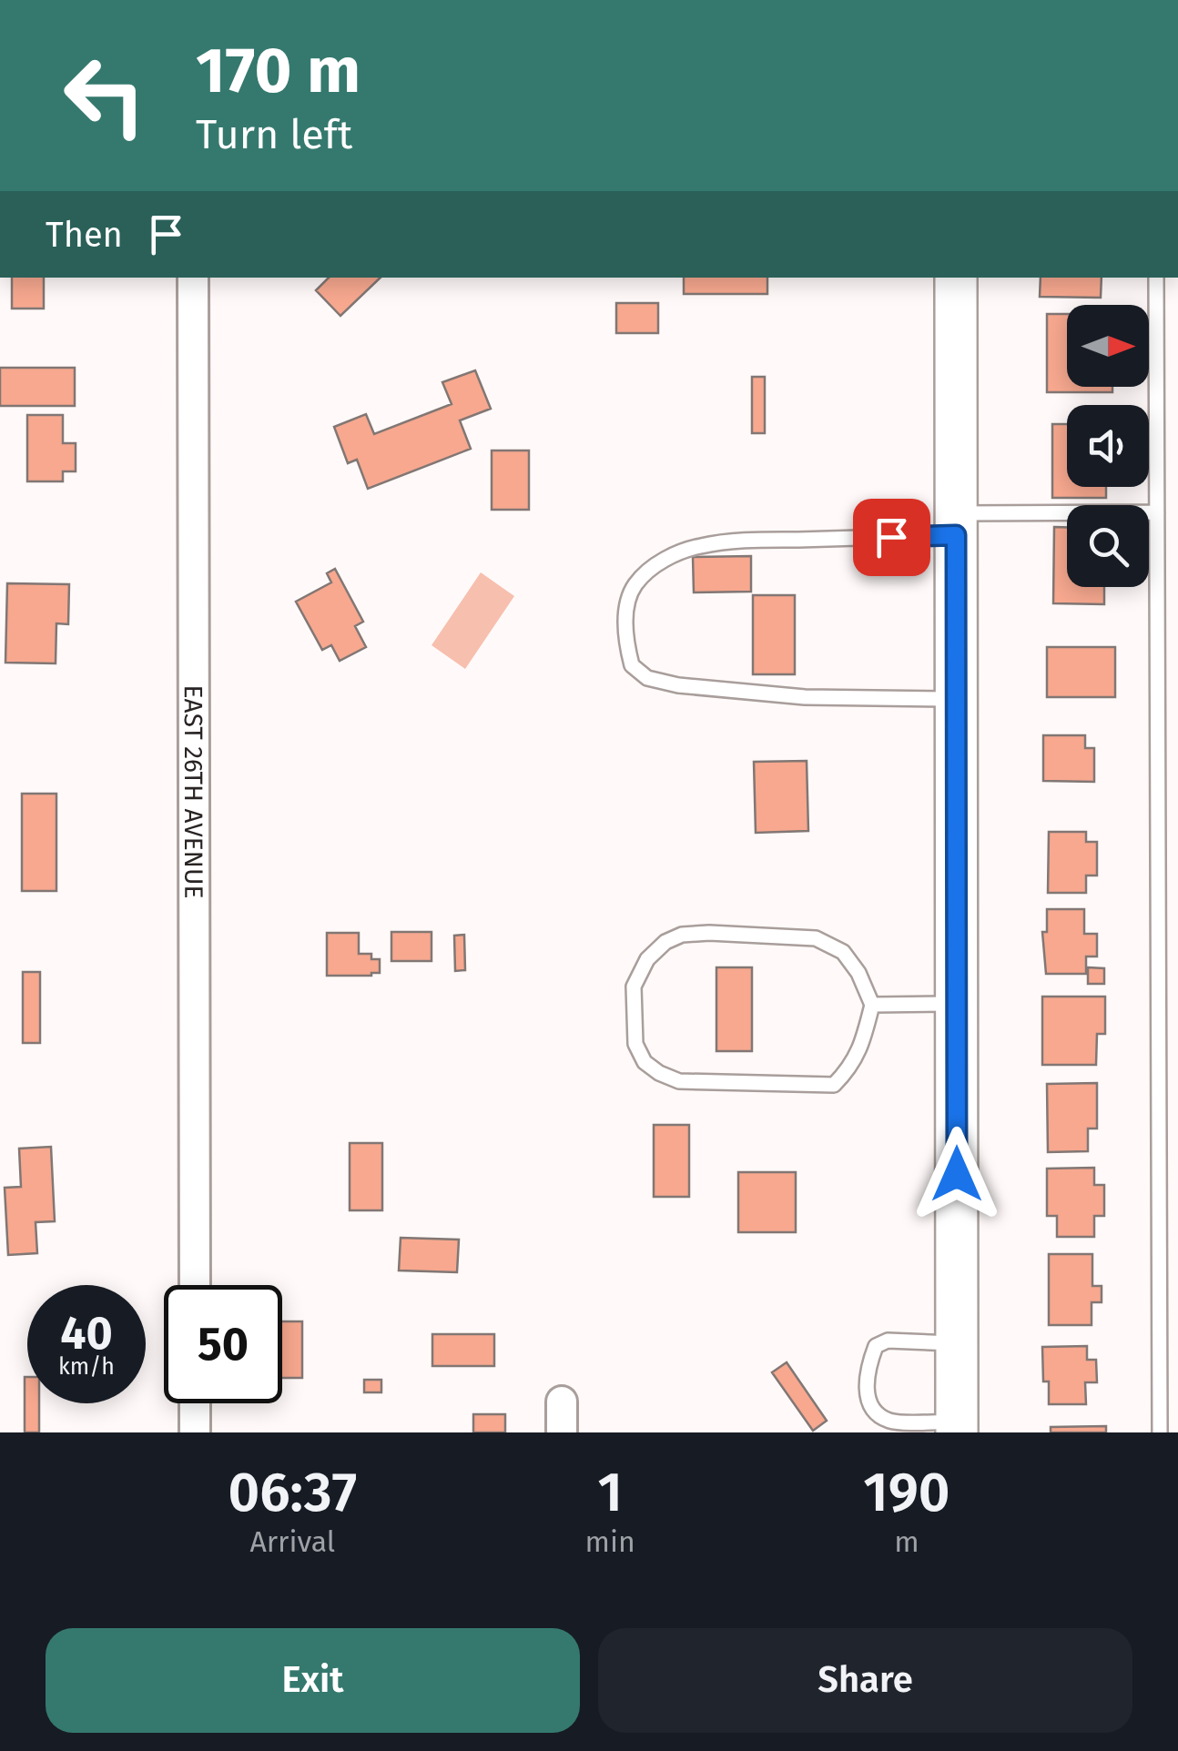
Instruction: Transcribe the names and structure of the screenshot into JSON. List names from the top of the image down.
{
  "streets": {
    "street": ["EAST 26TH AVENUE"]
  },
  "north": "right",
  "page": {
    "turn": ["170 m", "Turn left"],
    "then": "Then",
    "speed": "40 km/h",
    "limit": "50",
    "eta": [
      "06:37",
      "Arrival",
      "1",
      "min",
      "190",
      "m"
    ],
    "buttons": ["Exit", "Share"]
  }
}
